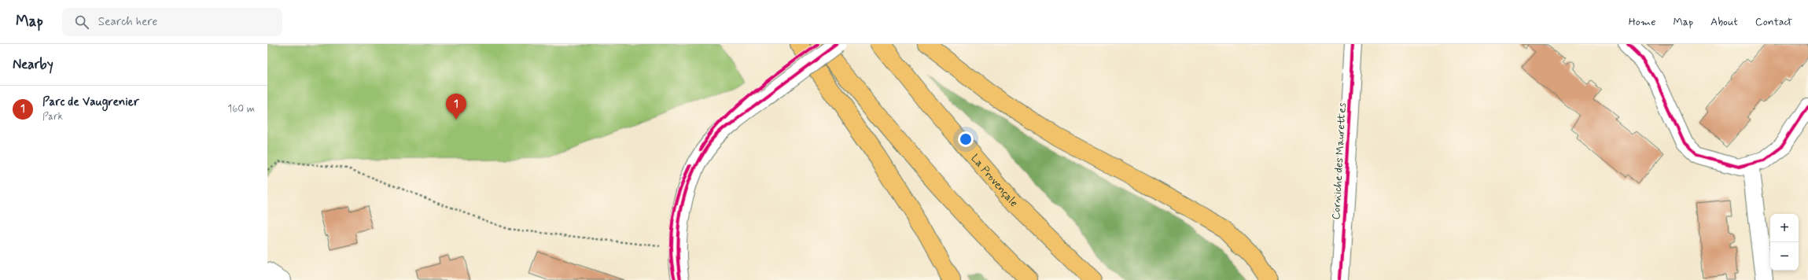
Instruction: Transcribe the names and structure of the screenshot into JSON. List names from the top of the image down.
{
  "streets": {
    "highway": ["La Provençale"],
    "street": ["Corniche des Maurettes"]
  },
  "page": {
    "header": "Map",
    "search": "Search here",
    "nav": [
      "Home",
      "Map",
      "About",
      "Contact"
    ],
    "heading": "Nearby",
    "list": [
      {
        "mark": "1",
        "name": "Parc de Vaugrenier",
        "note": "Park",
        "value": "160 m"
      }
    ],
    "pins": "1",
    "map_buttons": ["+", "−"]
  }
}
